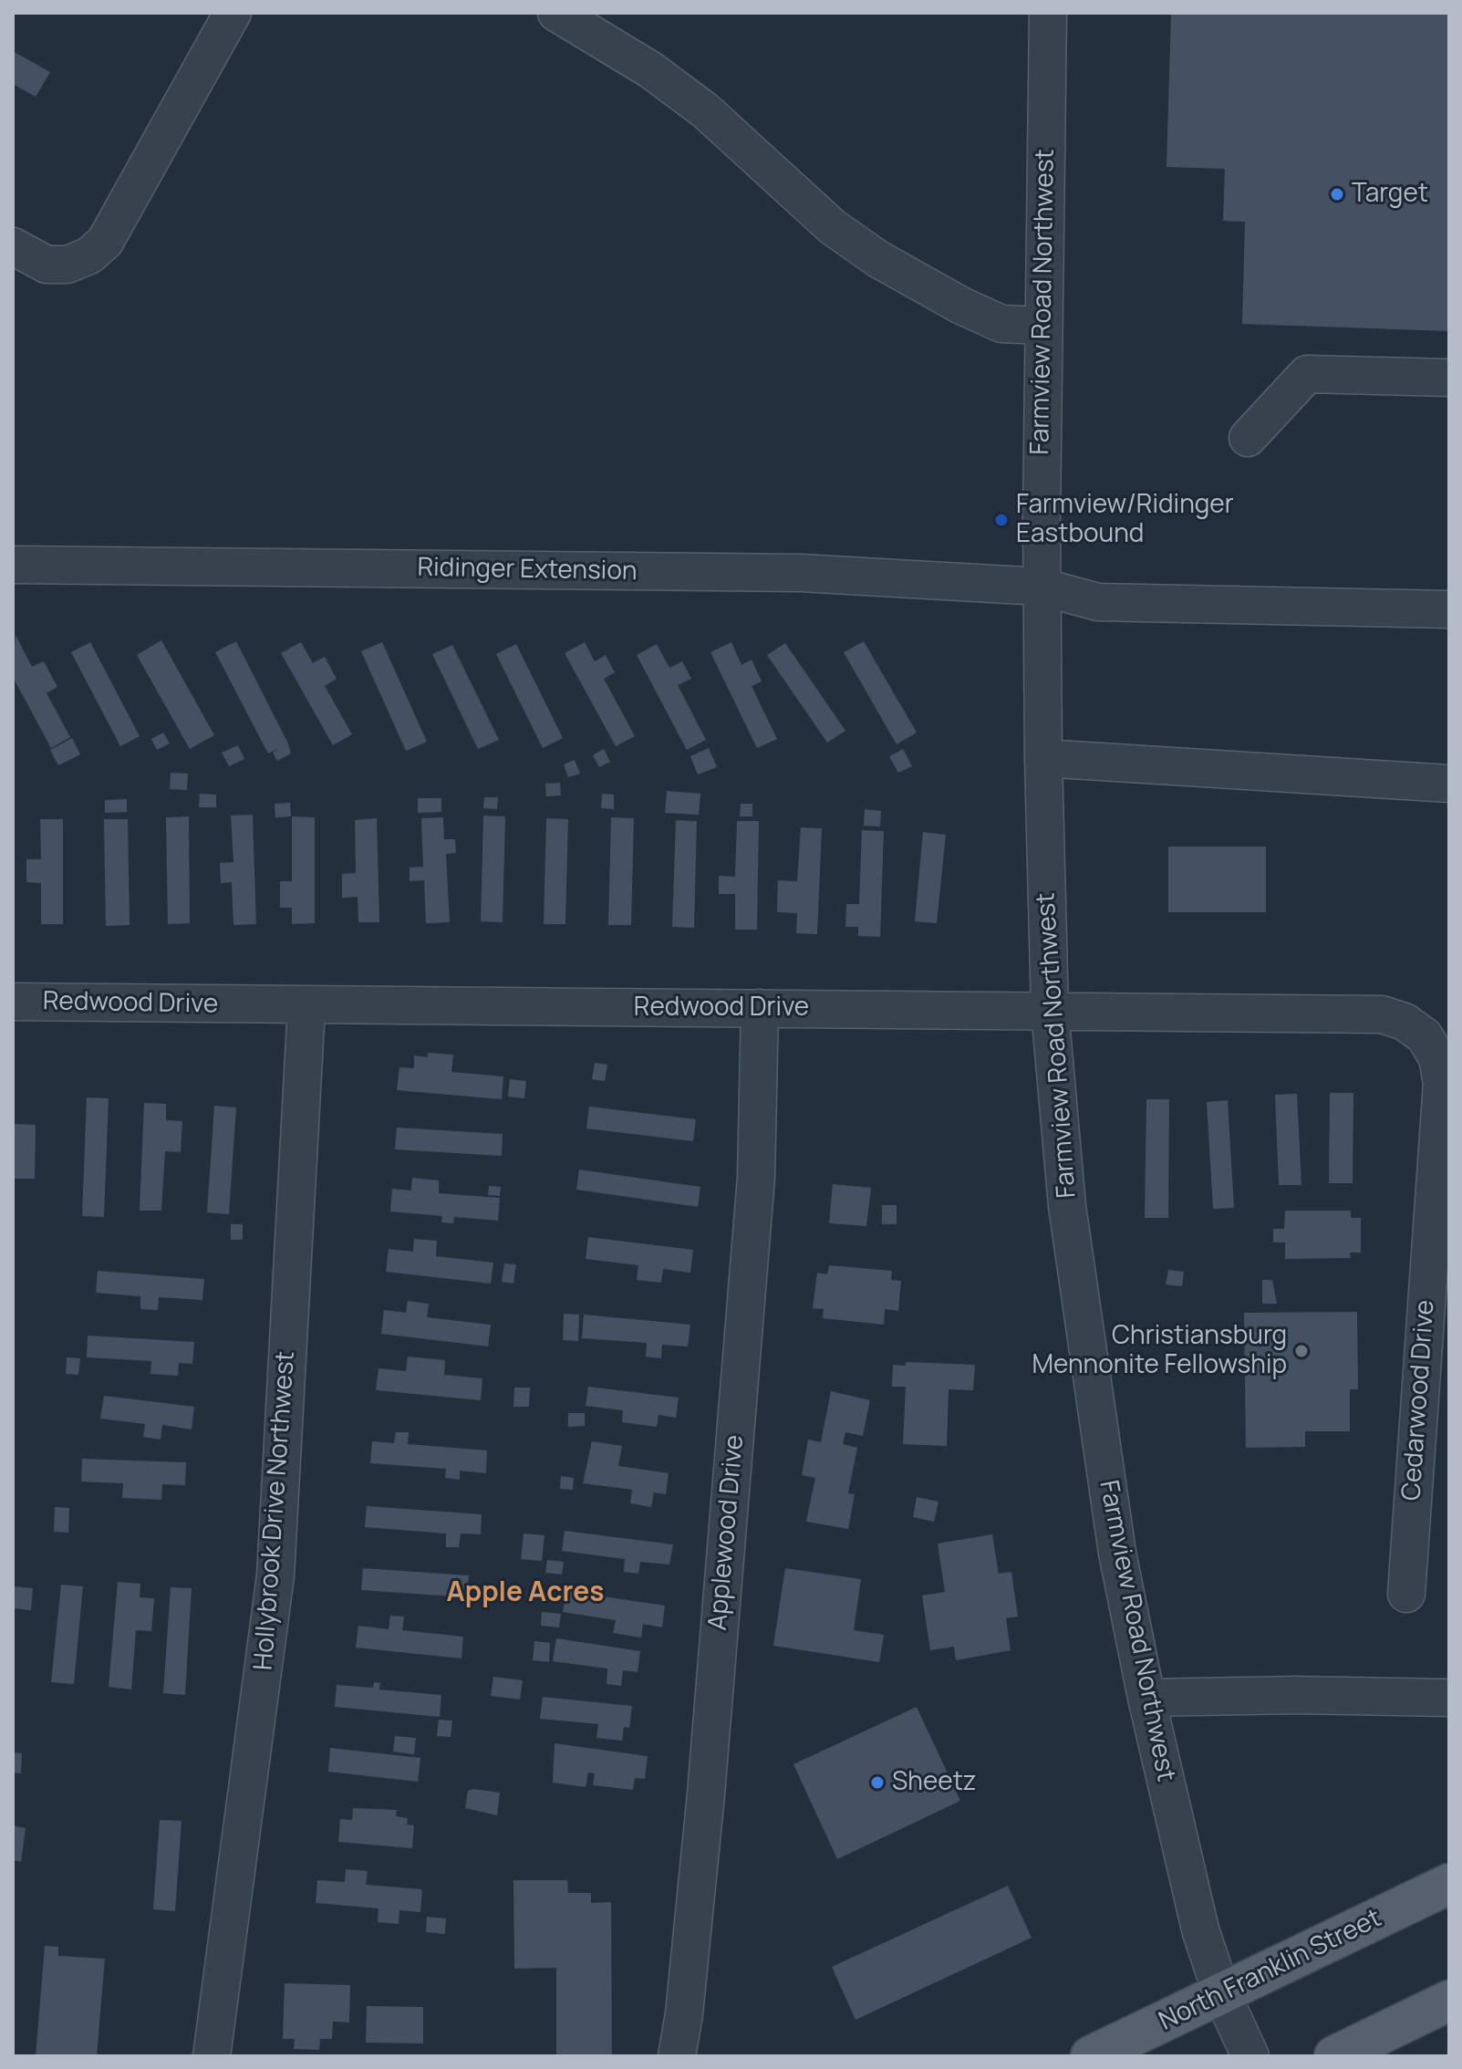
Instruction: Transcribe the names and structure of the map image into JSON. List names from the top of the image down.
{
  "streets": {
    "main road": ["North Franklin Street"],
    "street": [
      "Farmview Road Northwest",
      "Ridinger Extension",
      "Redwood Drive",
      "Cedarwood Drive",
      "Hollybrook Drive Northwest",
      "Applewood Drive"
    ]
  },
  "crossings": [
    ["Farmview Road Northwest", "Ridinger Extension"],
    ["Farmview Road Northwest", "Redwood Drive"],
    ["Farmview Road Northwest", "North Franklin Street"],
    ["Redwood Drive", "Cedarwood Drive"],
    ["Redwood Drive", "Hollybrook Drive Northwest"],
    ["Redwood Drive", "Applewood Drive"]
  ],
  "districts": ["Apple Acres"],
  "places": [
    "Target",
    "Farmview/Ridinger Eastbound",
    "Christiansburg Mennonite Fellowship",
    "Sheetz"
  ]
}
